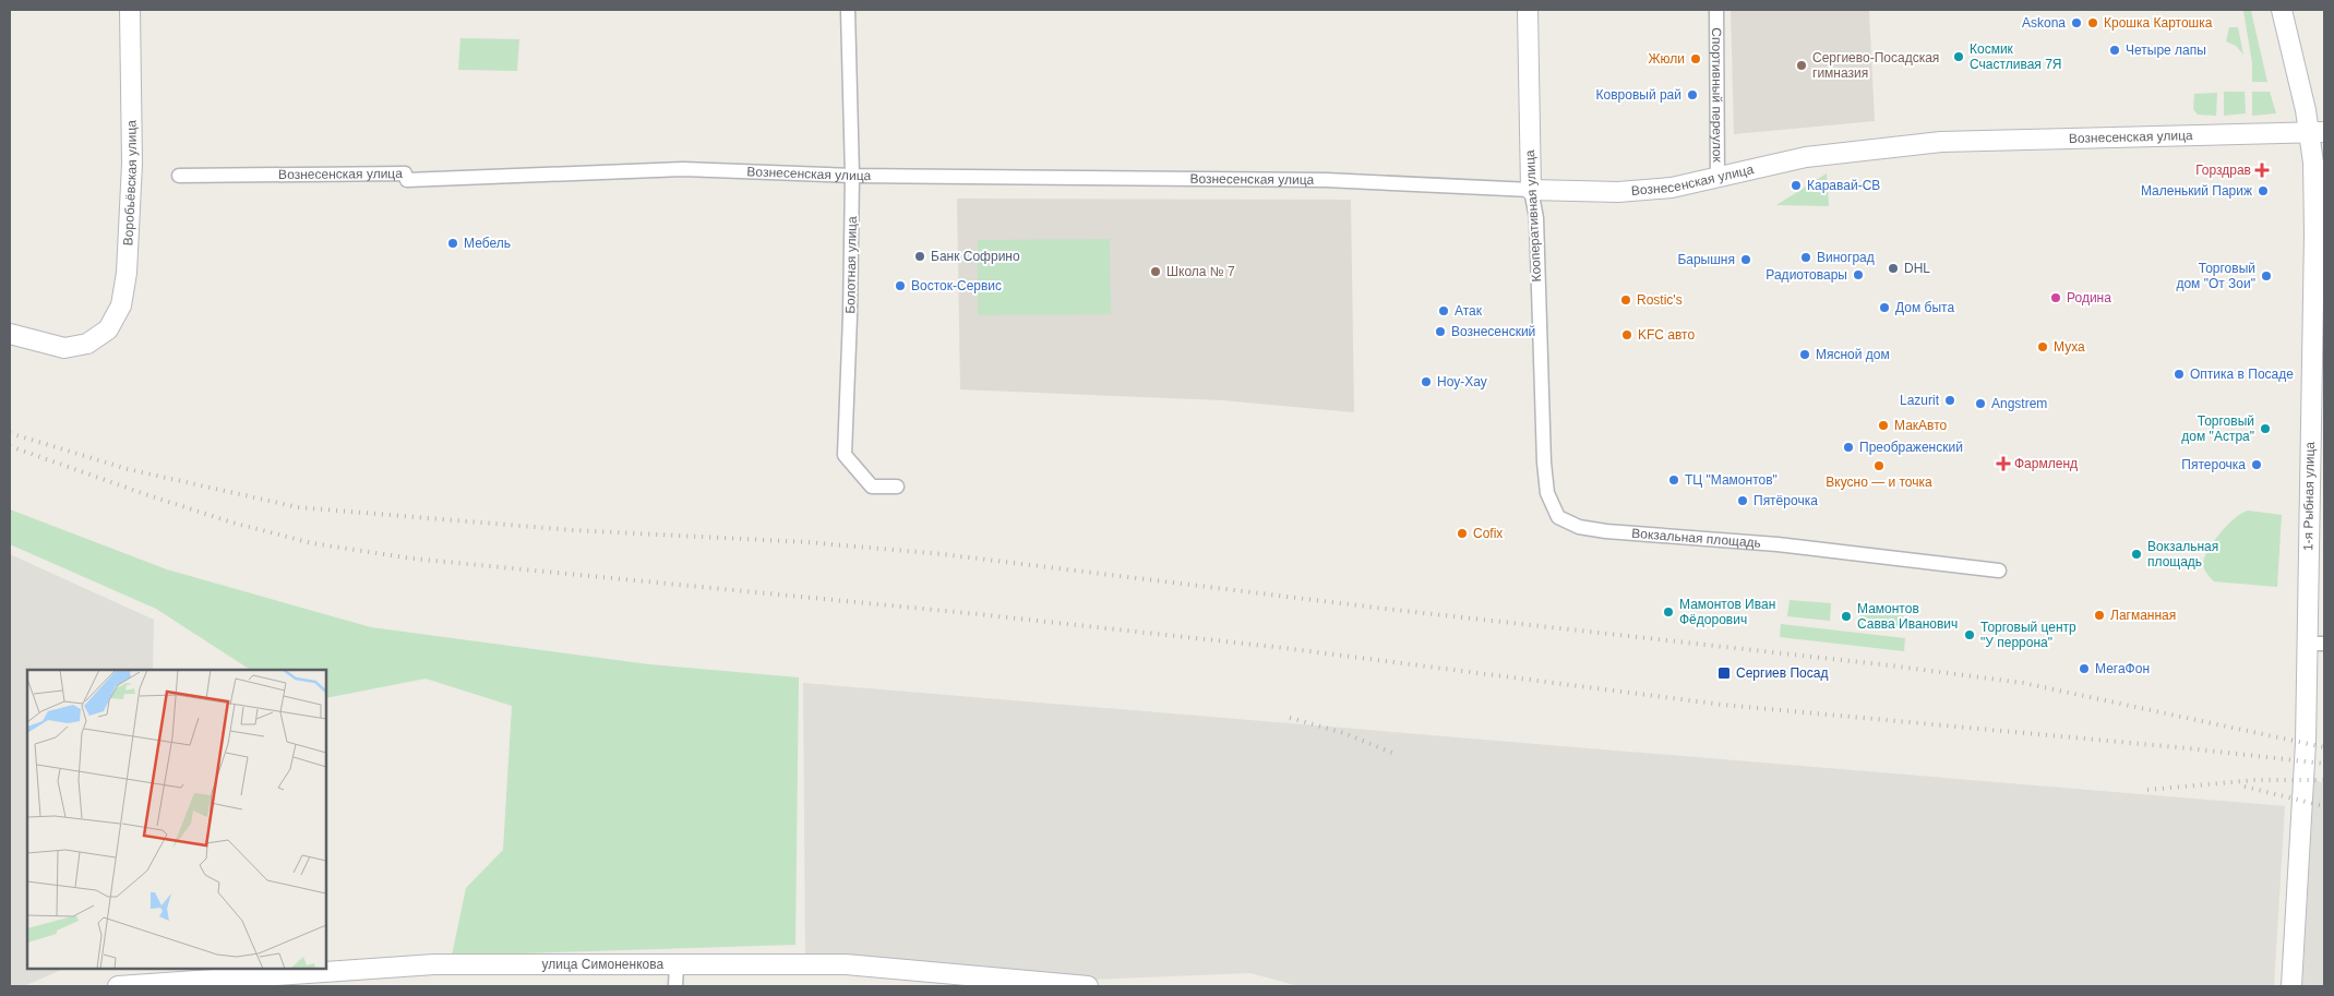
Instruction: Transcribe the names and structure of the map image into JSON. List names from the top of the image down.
{
  "streets": {
    "street": [
      "Спортивный переулок",
      "Вознесенская улица",
      "Воробьёвская улица",
      "Кооперативная улица",
      "Болотная улица",
      "1-я Рыбная улица",
      "Вокзальная площадь",
      "улица Симоненкова"
    ]
  },
  "crossings": [
    ["Спортивный переулок", "Вознесенская улица"],
    ["Вознесенская улица", "Кооперативная улица"],
    ["Вознесенская улица", "Болотная улица"],
    ["Вознесенская улица", "1-я Рыбная улица"],
    ["Кооперативная улица", "Вокзальная площадь"]
  ],
  "places": {
    "other": [
      "Askona",
      "Крошка Картошка",
      "Четыре лапы",
      "Космик Счастливая 7Я",
      "Жюли",
      "Сергиево-Посадская гимназия",
      "Ковровый рай",
      "Каравай-СВ",
      "Маленький Париж",
      "Мебель",
      "Банк Софрино",
      "Виноград",
      "Барышня",
      "DHL",
      "Школа № 7",
      "Радиотовары",
      "Торговый дом \"От Зои\"",
      "Восток-Сервис",
      "Родина",
      "Rostic's",
      "Дом быта",
      "Атак",
      "Вознесенский",
      "KFC авто",
      "Муха",
      "Мясной дом",
      "Оптика в Посаде",
      "Ноу-Хау",
      "Lazurit",
      "Angstrem",
      "МакАвто",
      "Торговый дом \"Астра\"",
      "Преображенский",
      "Пятерочка",
      "Вкусно — и точка",
      "ТЦ \"Мамонтов\"",
      "Пятёрочка",
      "Cofix",
      "Вокзальная площадь",
      "Мамонтов Иван Фёдорович",
      "Лагманная",
      "Мамонтов Савва Иванович",
      "Торговый центр \"У перрона\"",
      "МегаФон"
    ],
    "health": ["Горздрав", "Фармленд"],
    "transit": ["Сергиев Посад"]
  }
}
